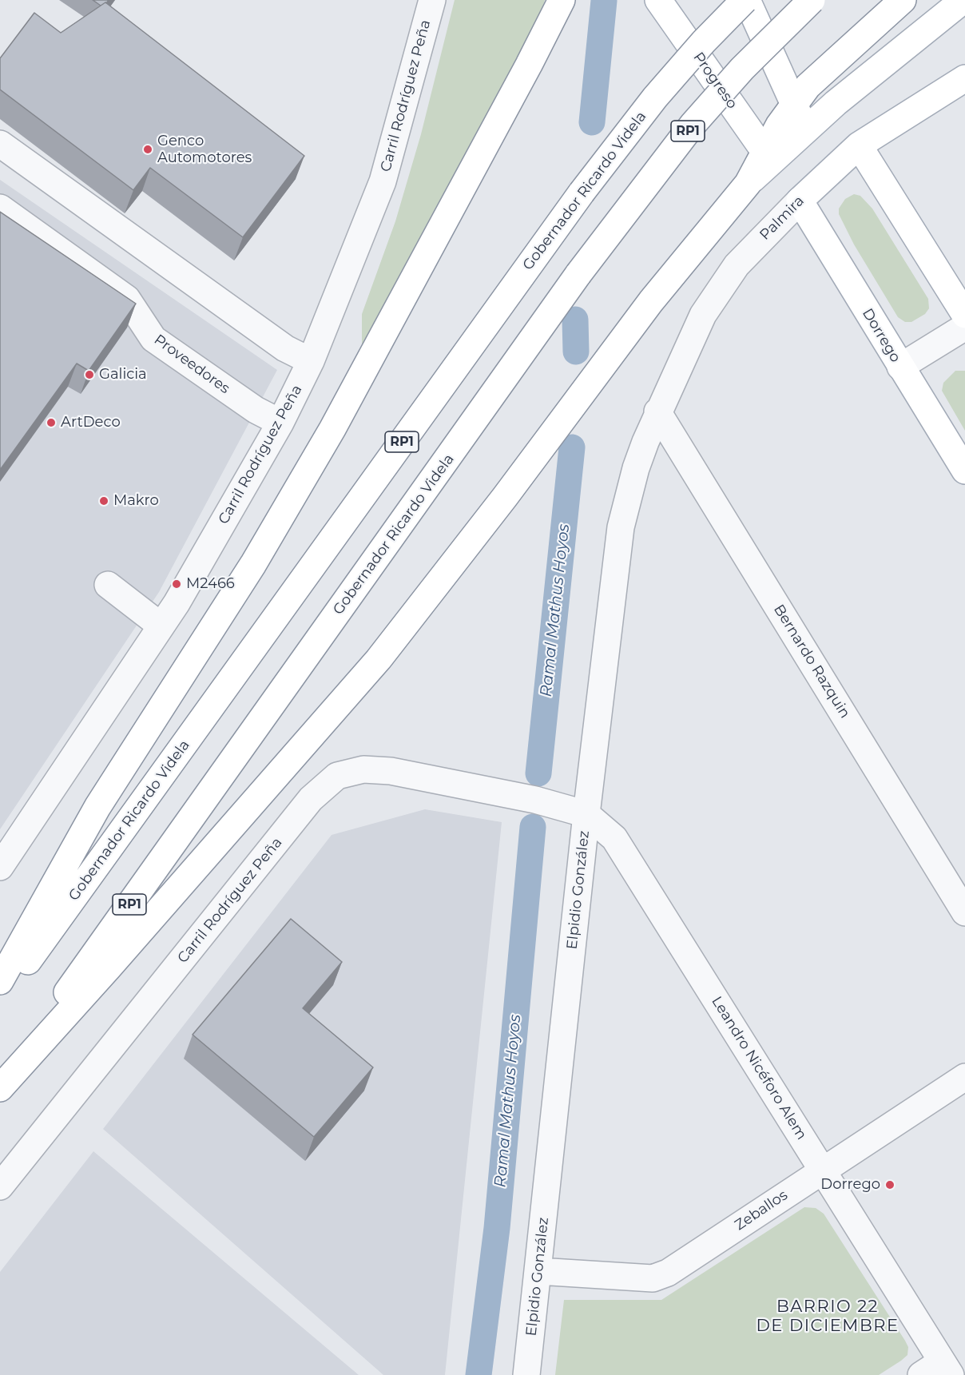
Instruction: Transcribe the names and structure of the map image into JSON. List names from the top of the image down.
{
  "streets": {
    "main road": [
      "Progreso",
      "RP1",
      "Gobernador Ricardo Videla",
      "Palmira",
      "Dorrego"
    ],
    "street": [
      "Carril Rodríguez Peña",
      "Proveedores",
      "Bernardo Razquin",
      "Elpidio González",
      "Leandro Nicéforo Alem",
      "Zeballos"
    ]
  },
  "crossings": [
    ["Carril Rodríguez Peña", "Proveedores"],
    ["Carril Rodríguez Peña", "Leandro Nicéforo Alem"],
    ["Palmira", "Dorrego"],
    ["Palmira", "Bernardo Razquin"],
    ["Palmira", "Elpidio González"],
    ["Bernardo Razquin", "Elpidio González"],
    ["Elpidio González", "Leandro Nicéforo Alem"],
    ["Elpidio González", "Zeballos"],
    ["Leandro Nicéforo Alem", "Zeballos"]
  ],
  "districts": ["BARRIO 22 DE DICIEMBRE"],
  "water": ["Ramal Mathus Hoyos"],
  "places": [
    "Genco Automotores",
    "Galicia",
    "ArtDeco",
    "Makro",
    "M2466",
    "Dorrego"
  ]
}
